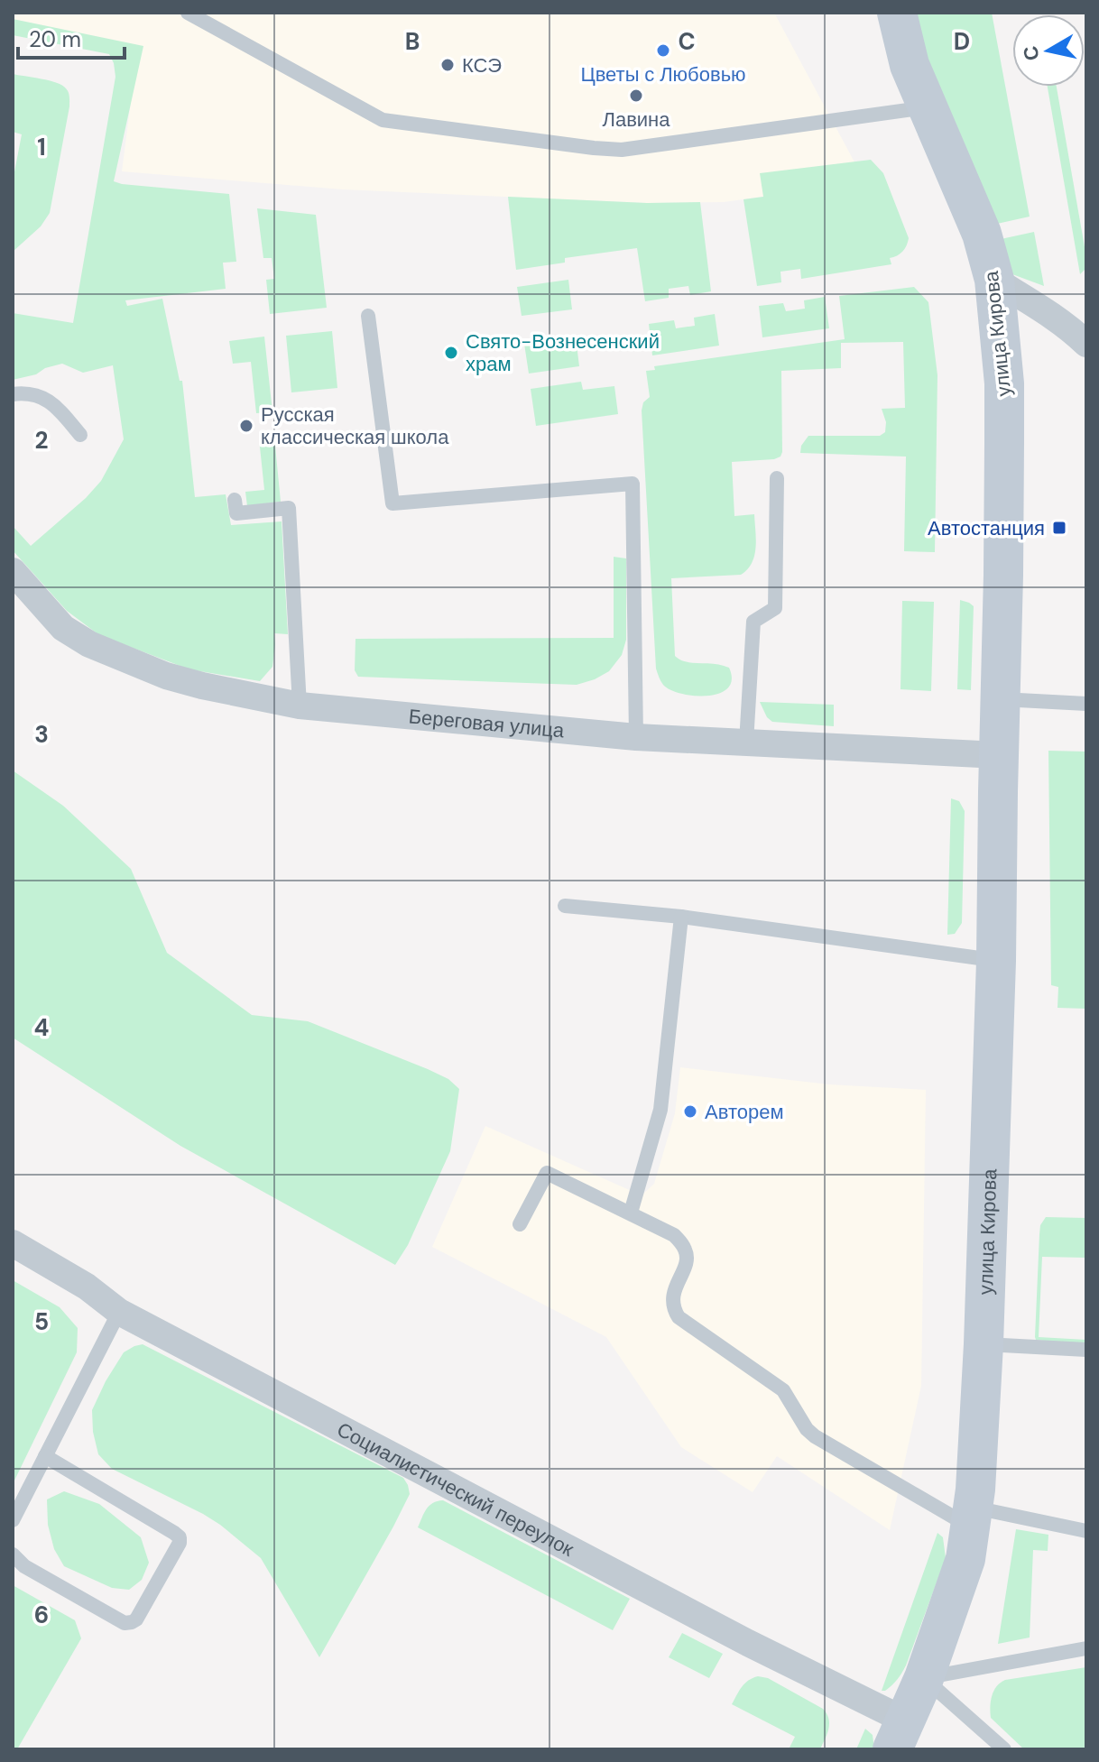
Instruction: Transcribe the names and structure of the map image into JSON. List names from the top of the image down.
{
  "streets": {
    "main road": ["улица Кирова"],
    "street": ["Береговая улица", "Социалистический переулок"]
  },
  "crossings": [
    ["улица Кирова", "Береговая улица"],
    ["улица Кирова", "Социалистический переулок"]
  ],
  "places": {
    "other": [
      "Цветы с Любовью",
      "КСЭ",
      "Лавина",
      "Свято-Вознесенский храм",
      "Русская классическая школа",
      "Авторем"
    ],
    "transit": ["Автостанция"]
  },
  "scale_bar": "20 m",
  "north": "left",
  "grid": {
    "columns": ["B", "C", "D"],
    "rows": [
      "1",
      "2",
      "3",
      "4",
      "5",
      "6"
    ]
  }
}
